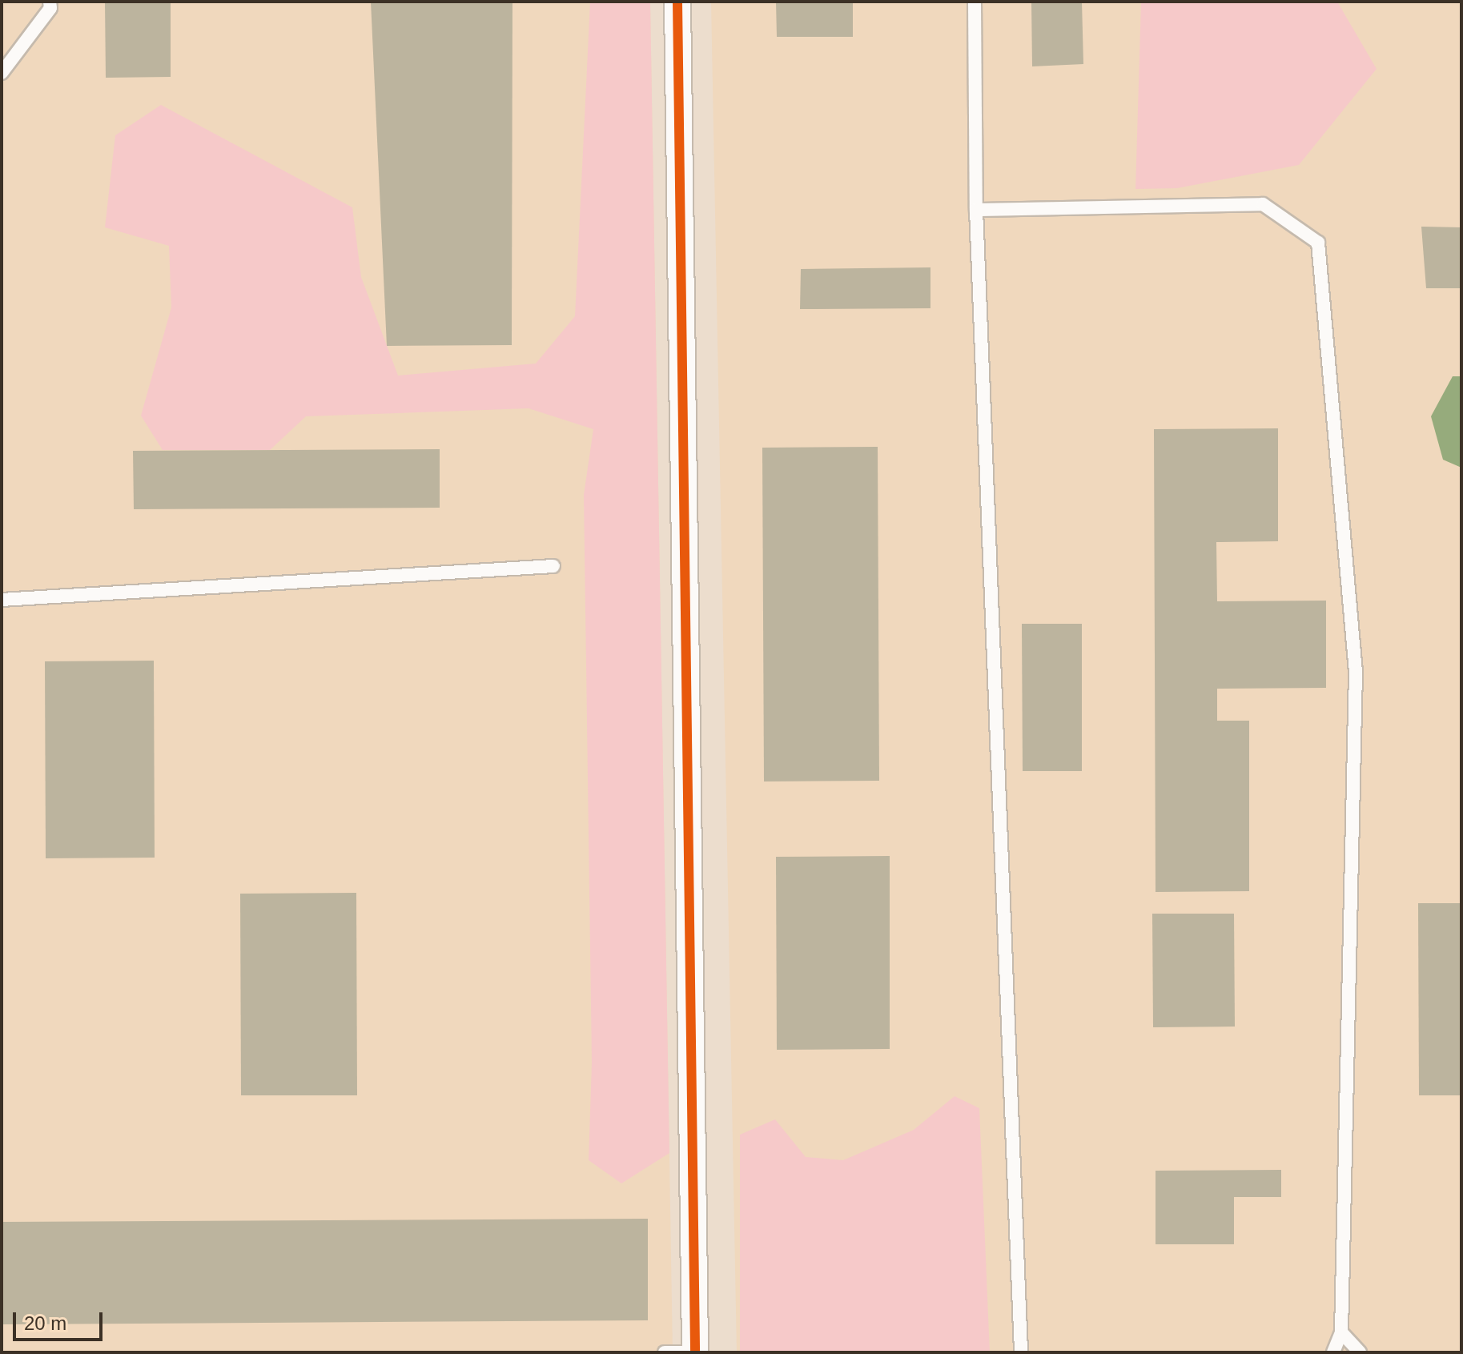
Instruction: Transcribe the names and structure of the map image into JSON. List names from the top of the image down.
{
  "scale_bar": "20 m"
}
